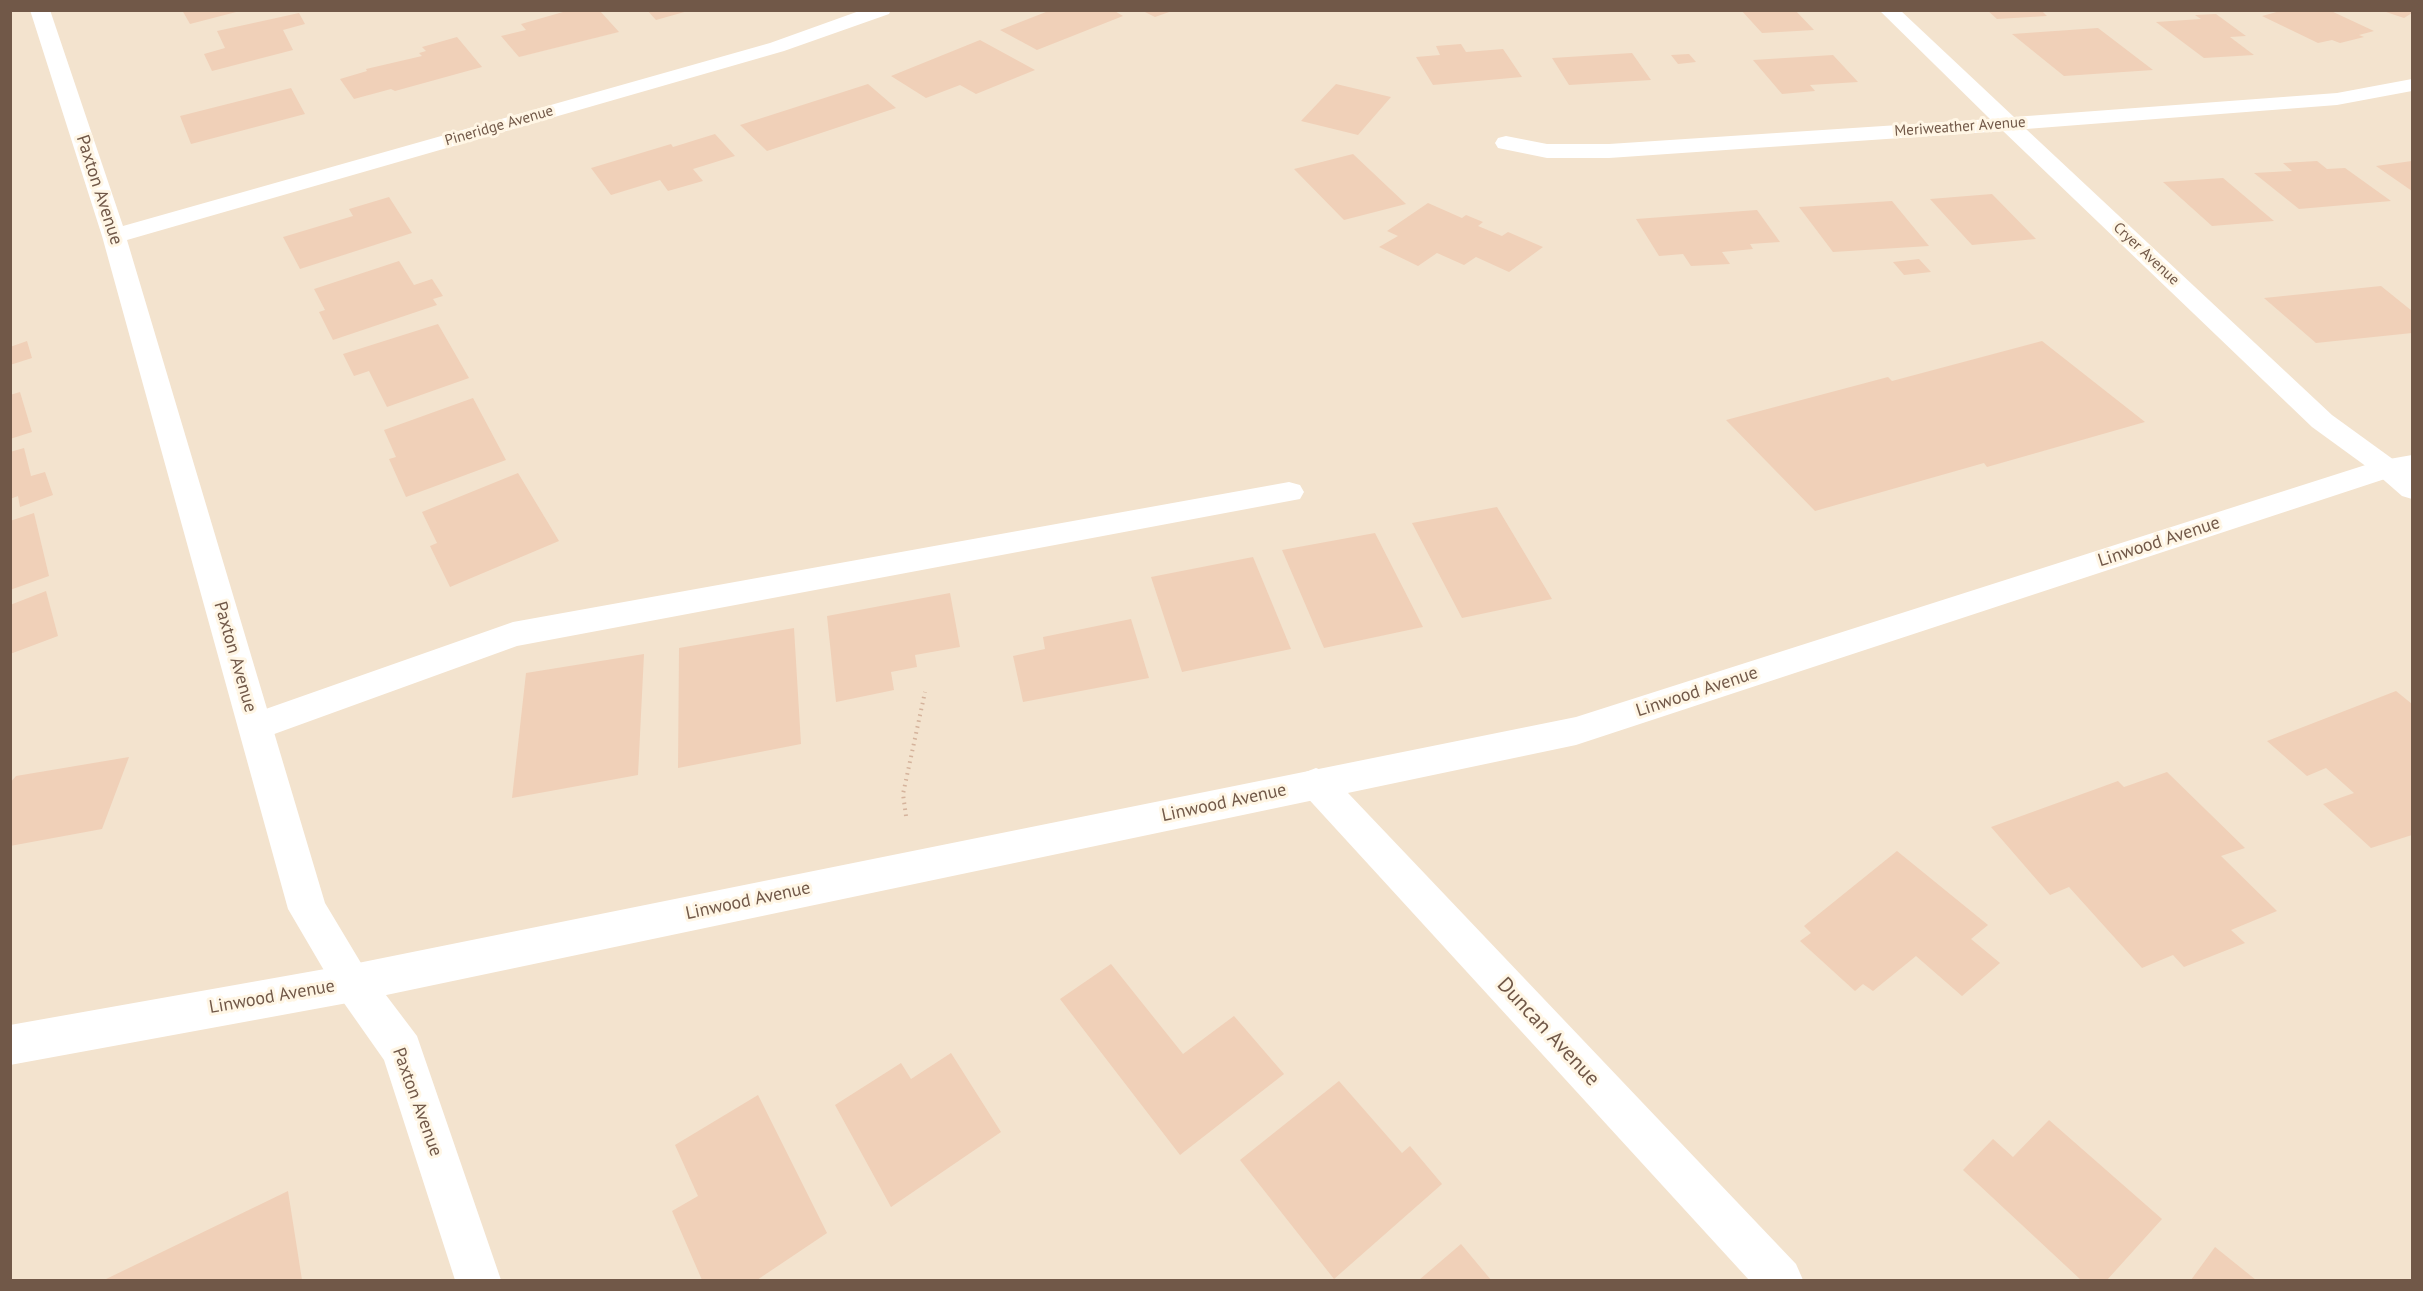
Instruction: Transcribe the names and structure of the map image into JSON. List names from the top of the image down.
{
  "streets": {
    "street": [
      "Pineridge Avenue",
      "Meriweather Avenue",
      "Paxton Avenue",
      "Cryer Avenue",
      "Linwood Avenue",
      "Duncan Avenue"
    ]
  },
  "crossings": [
    ["Pineridge Avenue", "Paxton Avenue"],
    ["Meriweather Avenue", "Cryer Avenue"],
    ["Paxton Avenue", "Linwood Avenue"],
    ["Cryer Avenue", "Linwood Avenue"],
    ["Linwood Avenue", "Duncan Avenue"]
  ]
}
